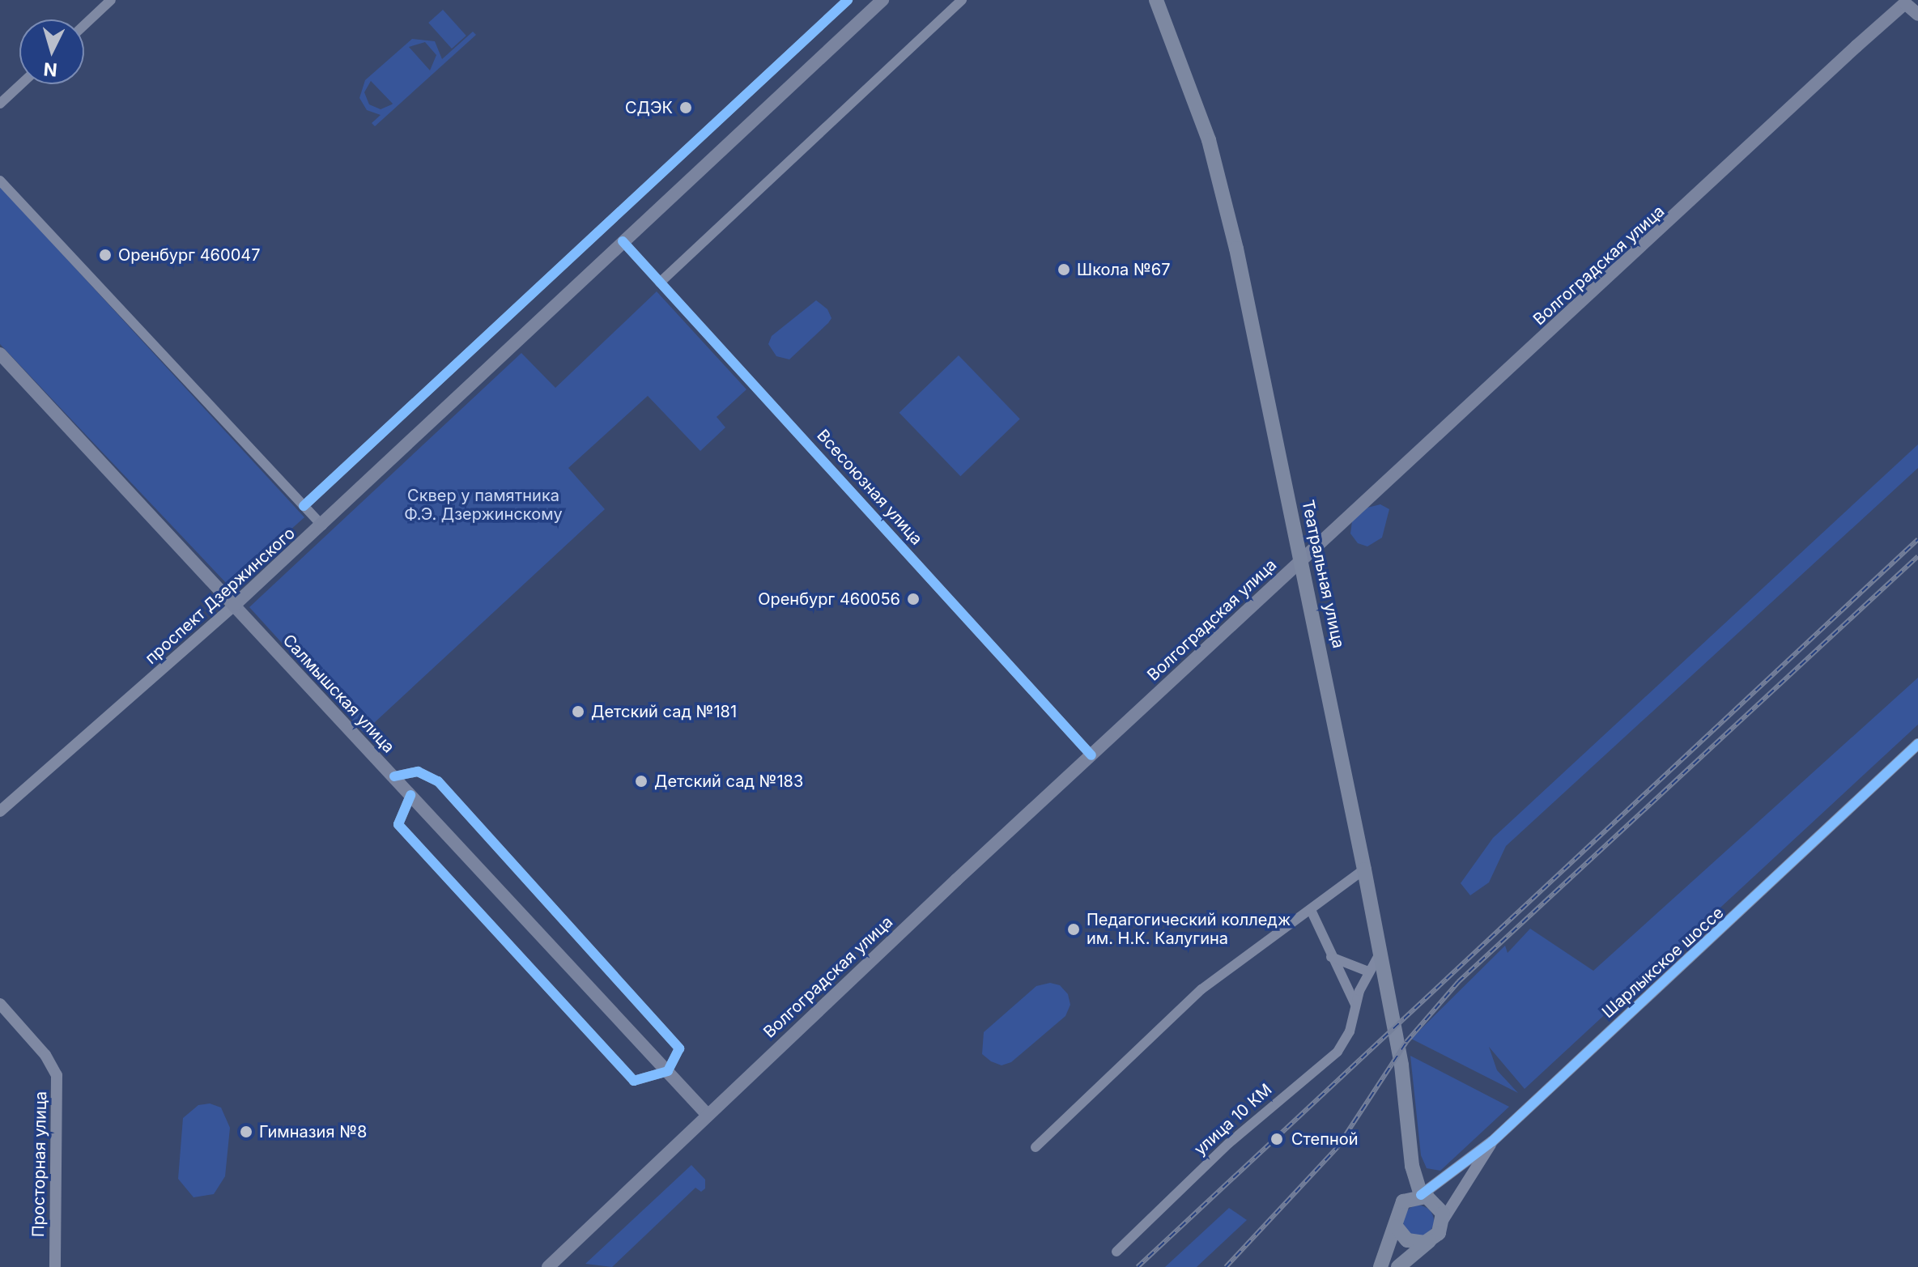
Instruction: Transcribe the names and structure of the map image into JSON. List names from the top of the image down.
{
  "streets": {
    "main road": [
      "Волгоградская улица",
      "Театральная улица",
      "проспект Дзержинского",
      "Салмышская улица"
    ],
    "street": [
      "Всесоюзная улица",
      "Шарлыкское шоссе",
      "улица 10 КМ",
      "Просторная улица"
    ]
  },
  "crossings": [
    ["Волгоградская улица", "Всесоюзная улица"],
    ["Волгоградская улица", "Театральная улица"],
    ["Волгоградская улица", "Салмышская улица"],
    ["Всесоюзная улица", "проспект Дзержинского"],
    ["Театральная улица", "Шарлыкское шоссе"],
    ["Театральная улица", "улица 10 КМ"],
    ["проспект Дзержинского", "Салмышская улица"]
  ],
  "parks": ["Сквер у памятника Ф.Э. Дзержинскому"],
  "places": [
    "СДЭК",
    "Оренбург 460047",
    "Школа №67",
    "Оренбург 460056",
    "Детский сад №181",
    "Детский сад №183",
    "Педагогический колледж им. Н.К. Калугина",
    "Гимназия №8",
    "Степной"
  ],
  "north": "bottom"
}
